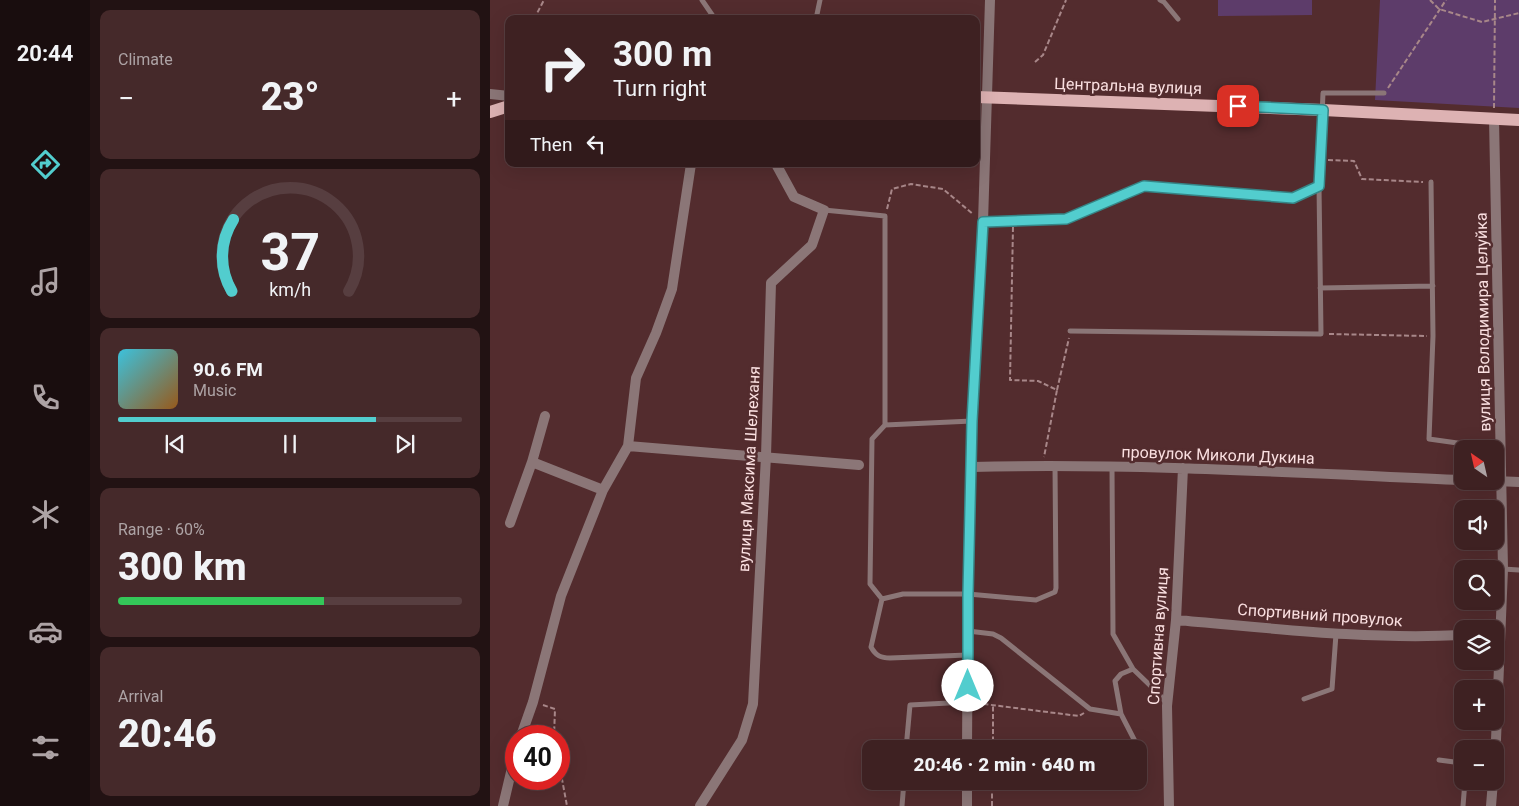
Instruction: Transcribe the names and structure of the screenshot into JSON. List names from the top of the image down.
{
  "streets": {
    "main road": ["Центральна вулиця"],
    "street": [
      "вулиця Володимира Целуйка",
      "провулок Миколи Дукина",
      "вулиця Максима Шелеханя",
      "Спортивний провулок",
      "Спортивна вулиця"
    ]
  },
  "crossings": [
    ["Центральна вулиця", "вулиця Володимира Целуйка"],
    ["провулок Миколи Дукина", "Спортивна вулиця"],
    ["Спортивний провулок", "Спортивна вулиця"]
  ],
  "north": "top left",
  "page": {
    "tabs": "20:44",
    "tile": [
      "Climate",
      ["Range · 60%", "300 km"],
      ["Arrival", "20:46"]
    ],
    "turn": ["300 m", "Turn right"],
    "heat": ["−", "23°", "+"],
    "then": "Then",
    "song": ["90.6 FM", "Music"],
    "map_buttons": ["+", "−"],
    "limit": "40",
    "trip": "20:46 · 2 min · 640 m",
    "gauge": ["37", "km/h"]
  }
}
